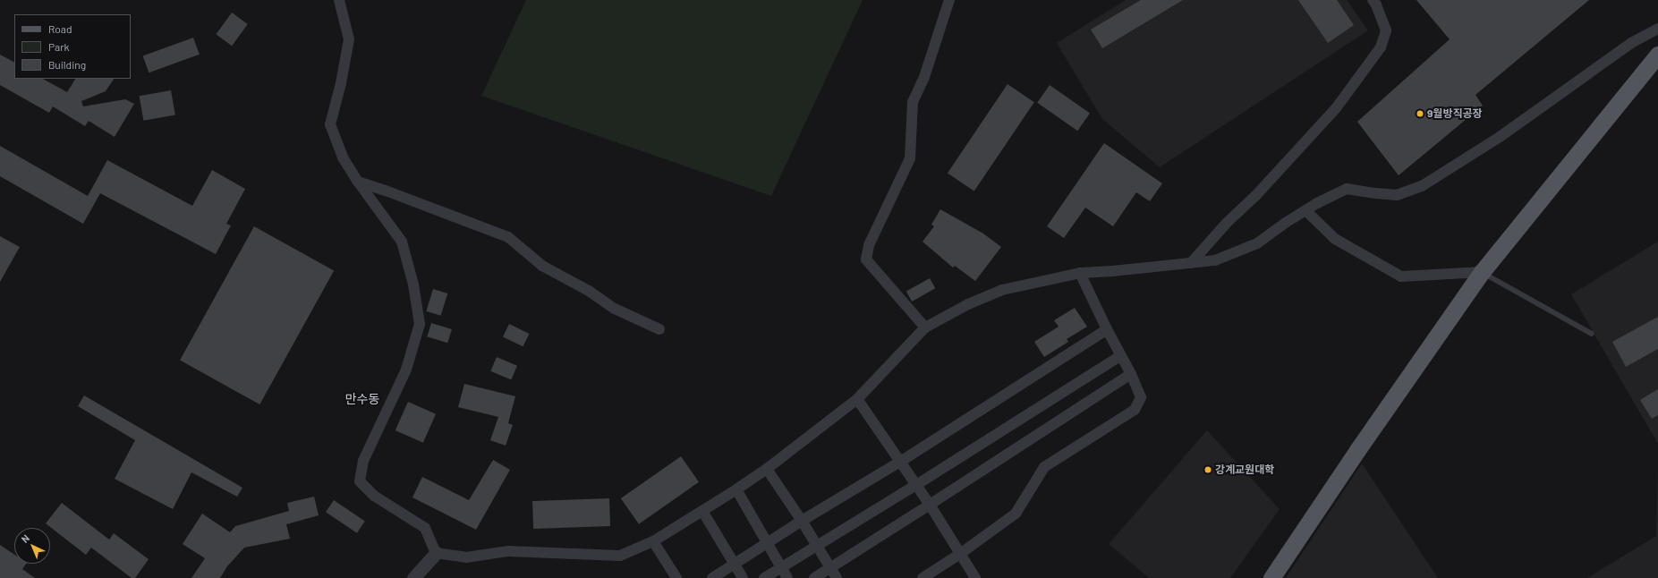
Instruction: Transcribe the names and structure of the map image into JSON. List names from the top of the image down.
{
  "districts": ["만수동"],
  "places": ["9월방직공장", "강계교원대학"],
  "legend": ["Road", "Park", "Building"],
  "north": "top left"
}
